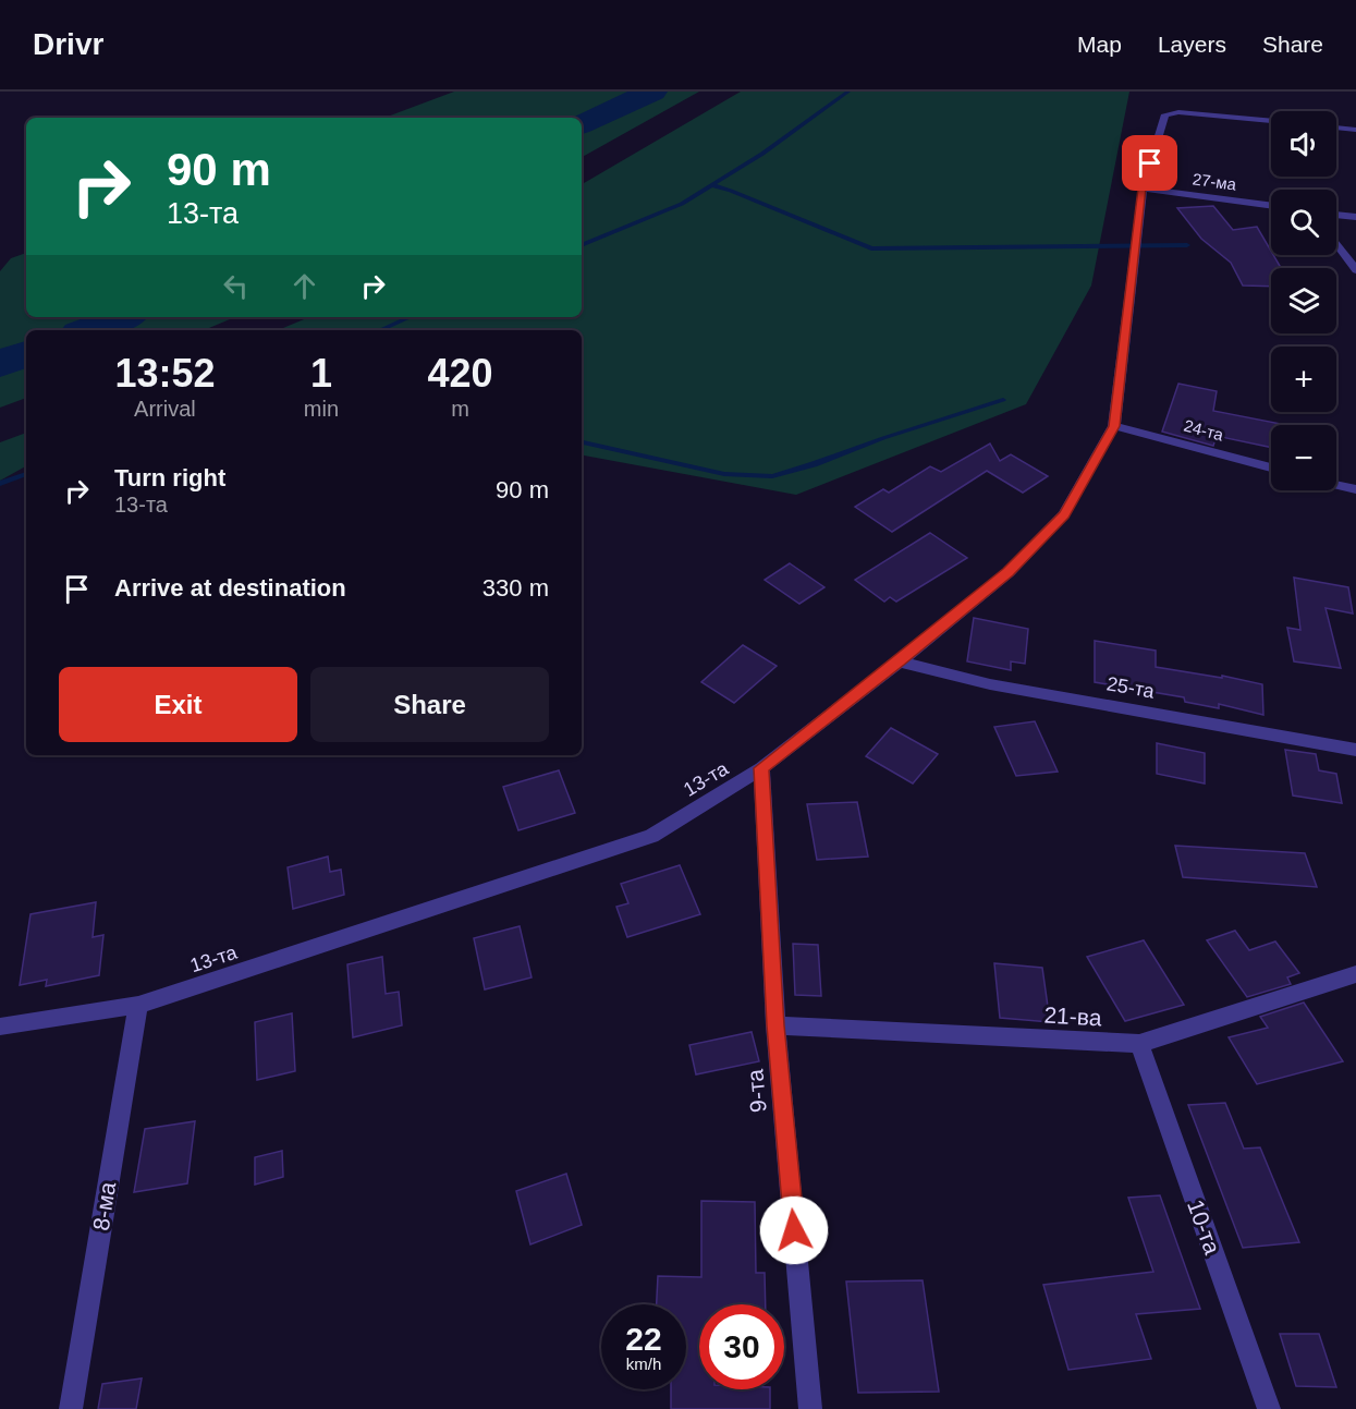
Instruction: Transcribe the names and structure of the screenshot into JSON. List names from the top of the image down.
{
  "streets": {
    "street": [
      "27-ма",
      "24-та",
      "25-та",
      "13-та",
      "21-ва",
      "9-та",
      "8-ма",
      "10-та"
    ]
  },
  "crossings": [
    ["27-ма", "13-та"],
    ["24-та", "13-та"],
    ["25-та", "13-та"],
    ["13-та", "9-та"],
    ["13-та", "8-ма"],
    ["21-ва", "9-та"],
    ["21-ва", "10-та"]
  ],
  "page": {
    "header": "Drivr",
    "nav": ["Map", "Layers", "Share"],
    "map_buttons": ["+", "−"],
    "turn": ["90 m", "13-та"],
    "eta": [
      "13:52",
      "Arrival",
      "1",
      "min",
      "420",
      "m"
    ],
    "list": [
      {
        "name": "Turn right",
        "note": "13-та",
        "value": "90 m"
      },
      {
        "name": "Arrive at destination",
        "value": "330 m"
      }
    ],
    "buttons": ["Exit", "Share"],
    "speed": "22 km/h",
    "limit": "30"
  }
}
